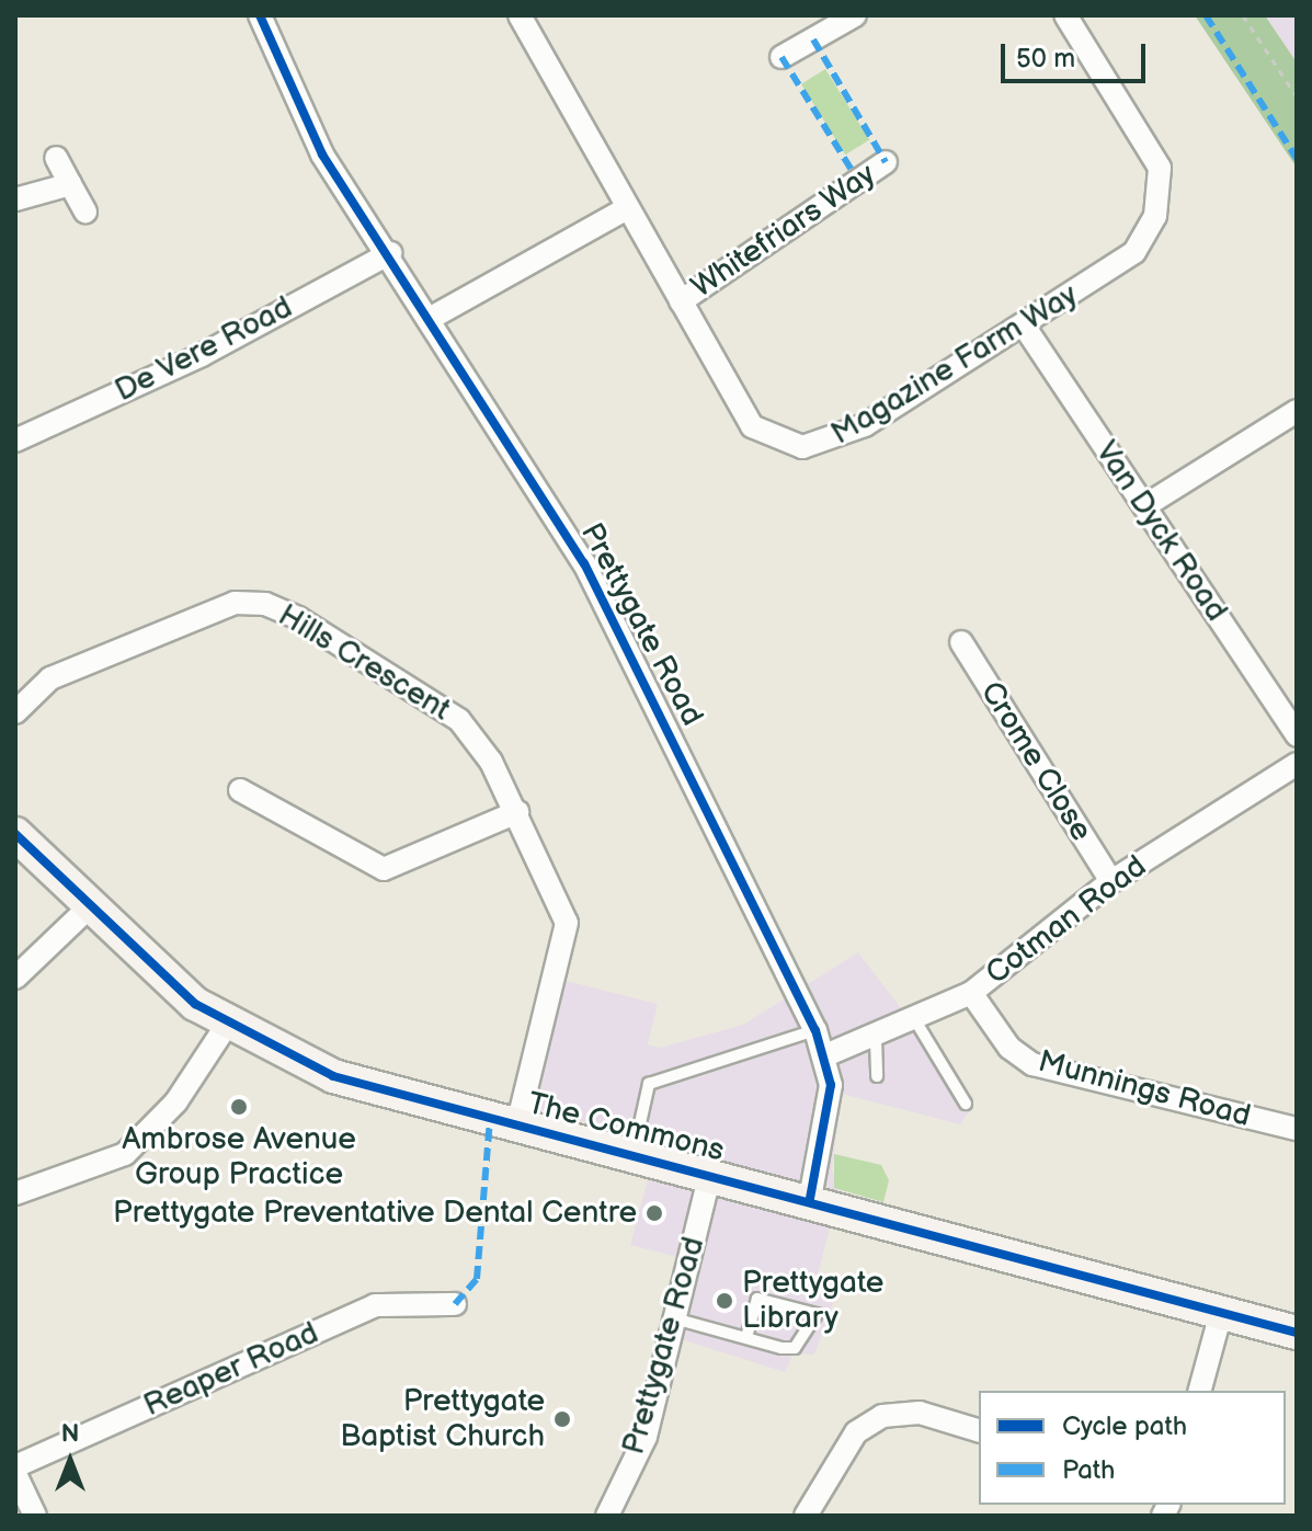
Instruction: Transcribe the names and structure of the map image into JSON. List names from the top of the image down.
{
  "streets": {
    "street": [
      "Whitefriars Way",
      "De Vere Road",
      "Magazine Farm Way",
      "Van Dyck Road",
      "Prettygate Road",
      "Hills Crescent",
      "Crome Close",
      "Cotman Road",
      "Munnings Road",
      "The Commons",
      "Reaper Road"
    ]
  },
  "crossings": [
    ["Whitefriars Way", "Magazine Farm Way"],
    ["De Vere Road", "Prettygate Road"],
    ["Magazine Farm Way", "Van Dyck Road"],
    ["Prettygate Road", "Cotman Road"],
    ["Prettygate Road", "The Commons"],
    ["Hills Crescent", "The Commons"],
    ["Crome Close", "Cotman Road"],
    ["Cotman Road", "Munnings Road"]
  ],
  "places": [
    "Ambrose Avenue Group Practice",
    "Prettygate Preventative Dental Centre",
    "Prettygate Library",
    "Prettygate Baptist Church"
  ],
  "legend": ["Cycle path", "Path"],
  "scale_bar": "50 m",
  "north": "top"
}
